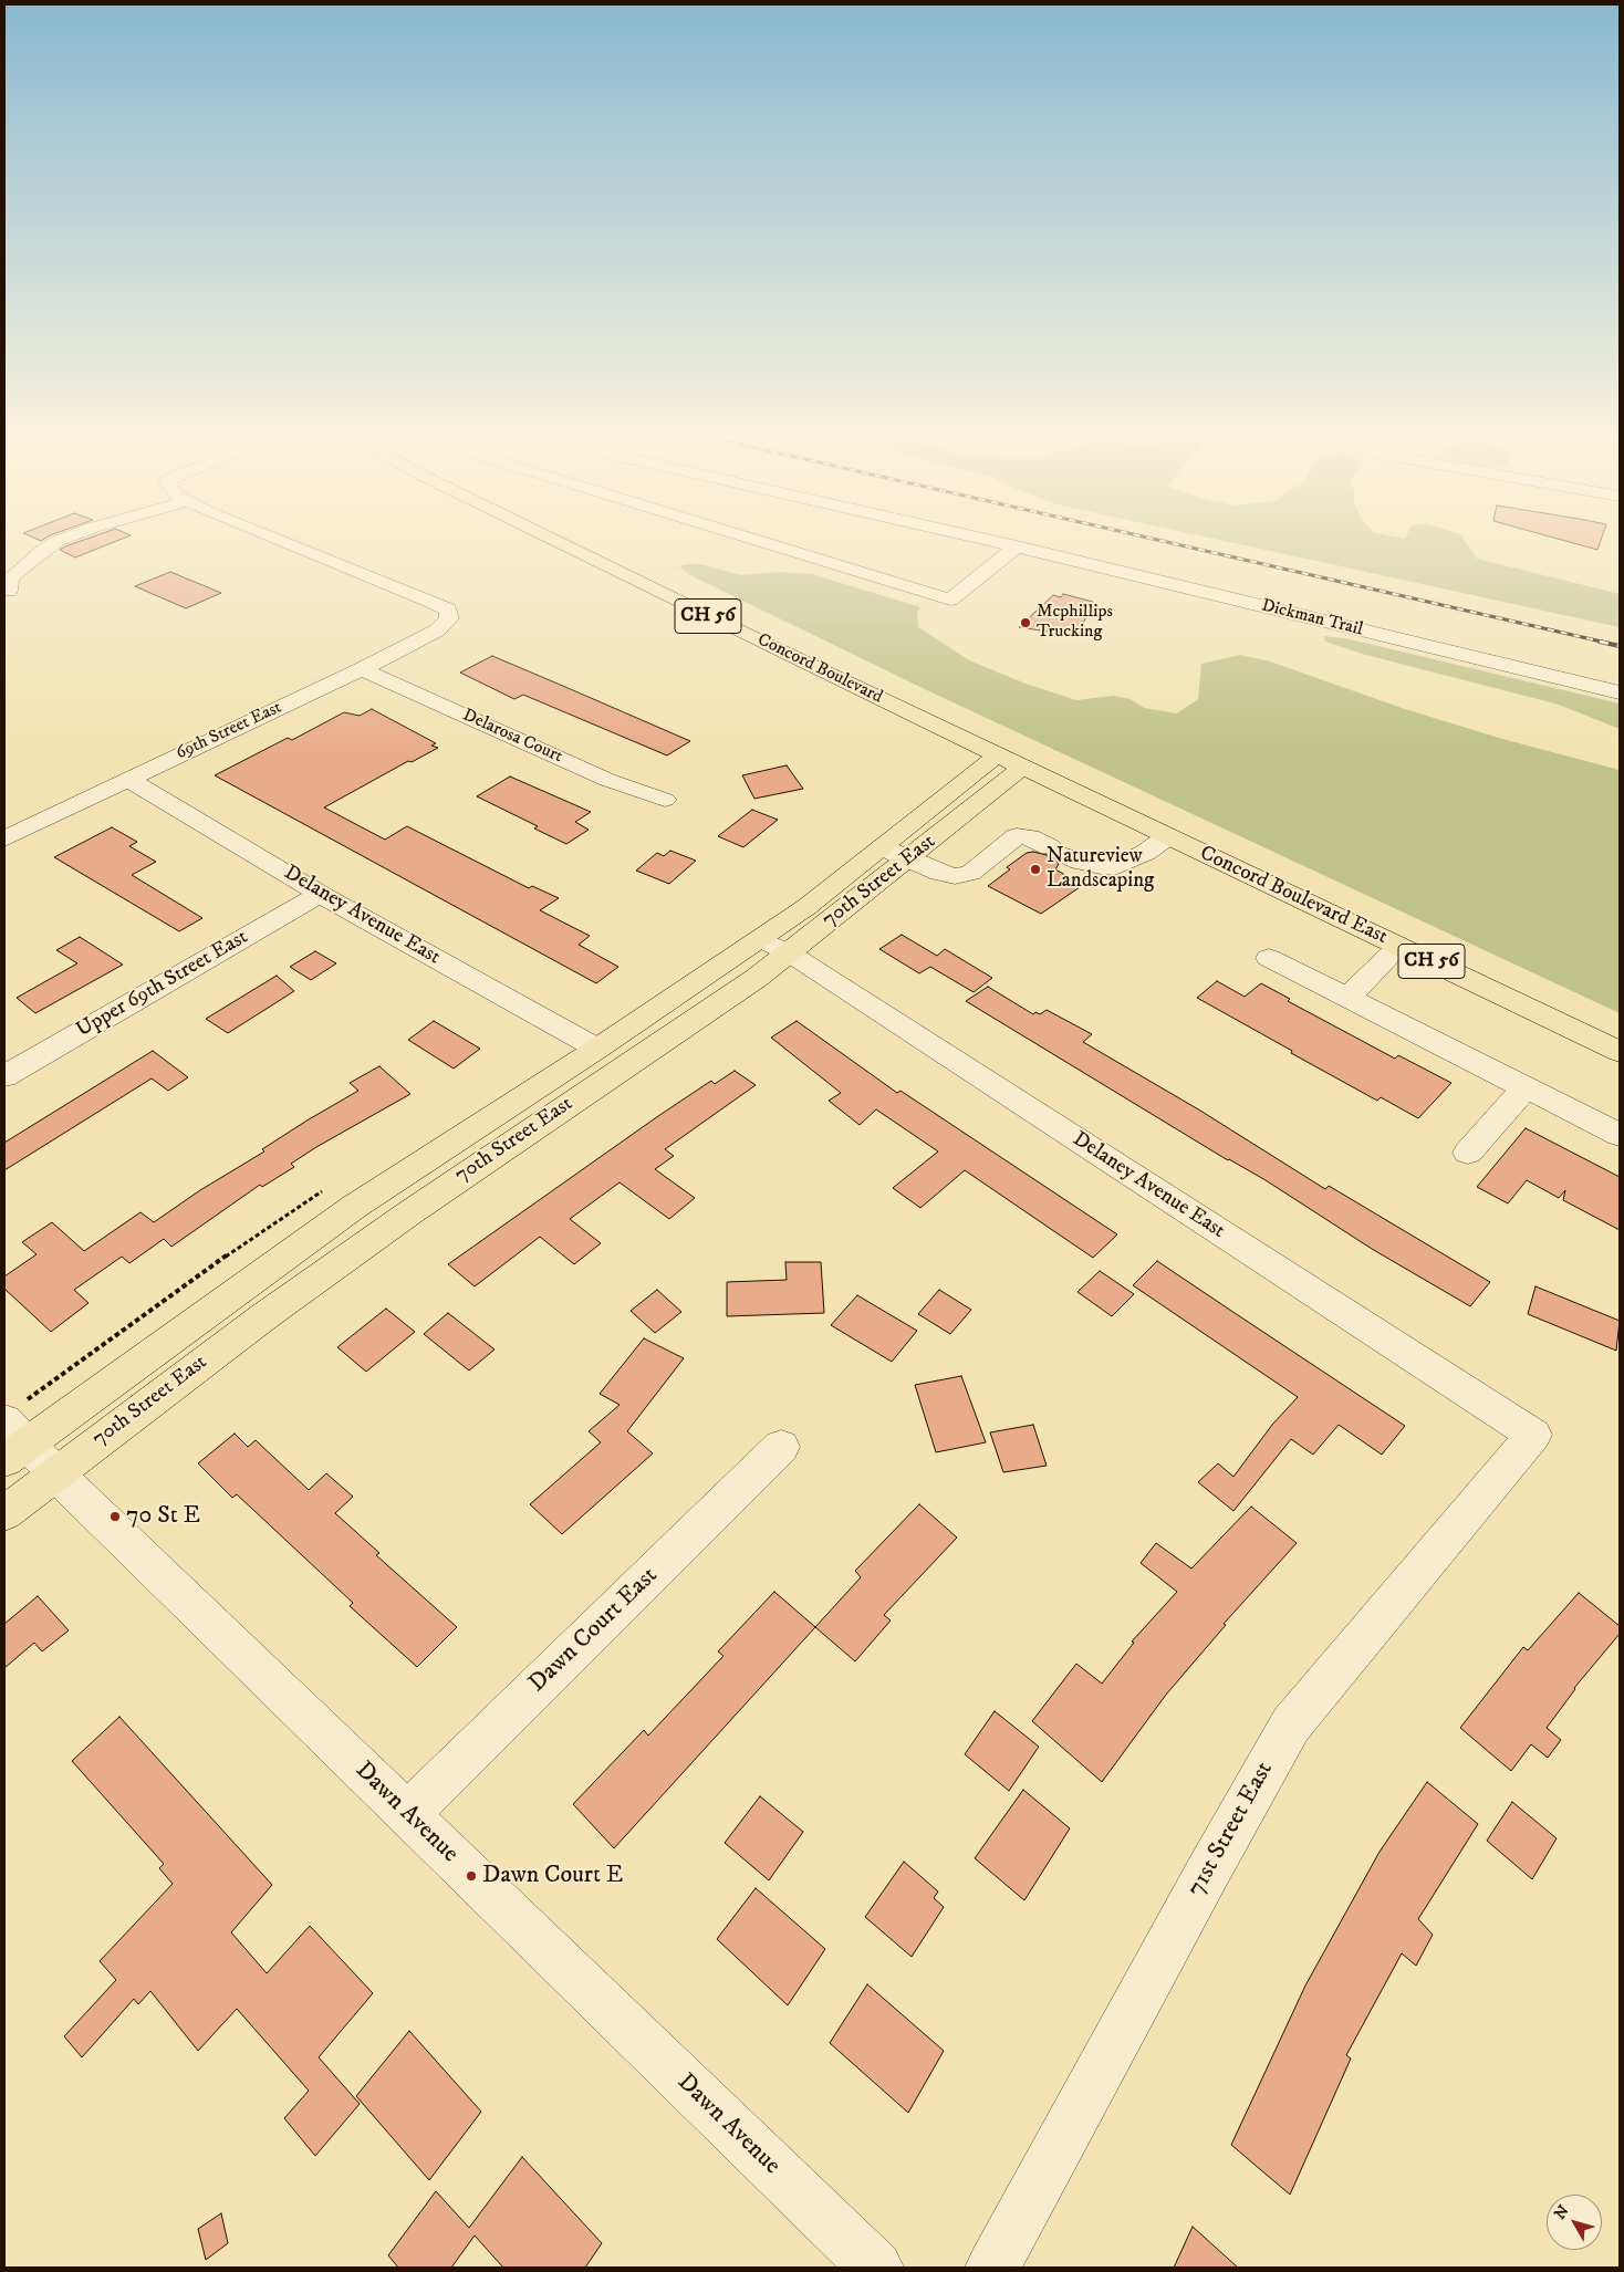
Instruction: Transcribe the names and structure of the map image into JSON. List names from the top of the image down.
{
  "streets": {
    "main road": [
      "CH 56",
      "Concord Boulevard",
      "70th Street East",
      "Concord Boulevard East"
    ],
    "street": [
      "Dickman Trail",
      "69th Street East",
      "Delarosa Court",
      "Delaney Avenue East",
      "Upper 69th Street East",
      "Dawn Court East",
      "Dawn Avenue",
      "71st Street East"
    ]
  },
  "crossings": [
    ["Concord Boulevard", "70th Street East"],
    ["Concord Boulevard", "Concord Boulevard East"],
    ["69th Street East", "Delarosa Court"],
    ["69th Street East", "Delaney Avenue East"],
    ["70th Street East", "Concord Boulevard East"],
    ["70th Street East", "Delaney Avenue East"],
    ["70th Street East", "Dawn Avenue"],
    ["Delaney Avenue East", "Upper 69th Street East"],
    ["Delaney Avenue East", "71st Street East"],
    ["Dawn Court East", "Dawn Avenue"]
  ],
  "places": [
    "Mcphillips Trucking",
    "Natureview Landscaping",
    "70 St E",
    "Dawn Court E"
  ],
  "north": "top left"
}
